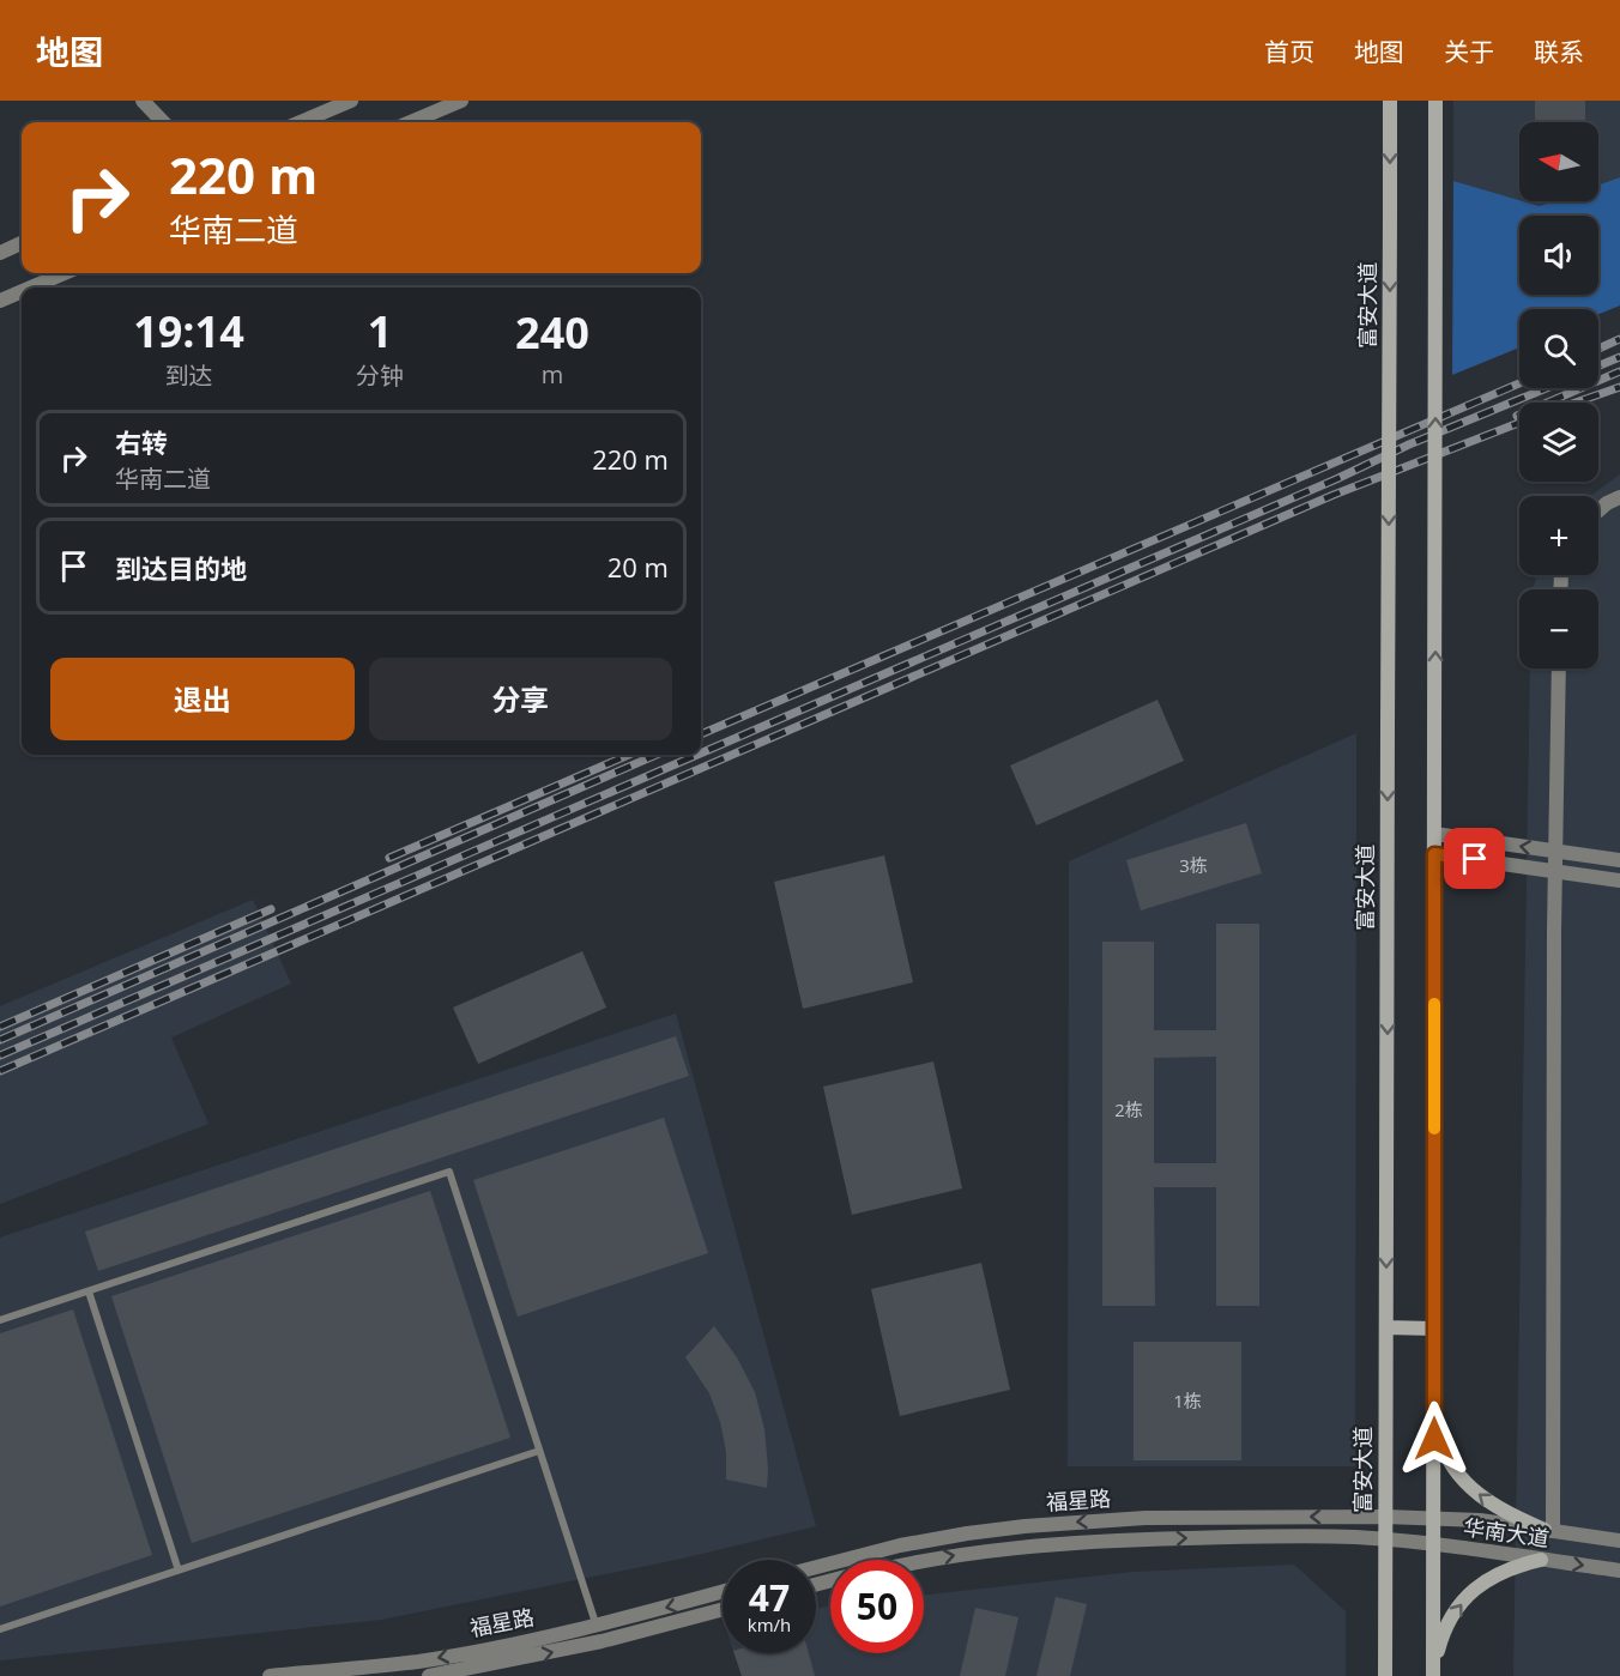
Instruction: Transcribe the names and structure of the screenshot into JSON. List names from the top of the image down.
{
  "streets": {
    "main road": ["富安大道"],
    "street": ["福星路", "华南大道"]
  },
  "crossings": [
    ["富安大道", "福星路"],
    ["富安大道", "华南大道"],
    ["福星路", "华南大道"]
  ],
  "house_numbers": ["3栋", "2栋", "1栋"],
  "north": "left",
  "page": {
    "header": "地图",
    "nav": [
      "首页",
      "地图",
      "关于",
      "联系"
    ],
    "map_buttons": ["+", "−"],
    "turn": ["220 m", "华南二道"],
    "eta": [
      "19:14",
      "到达",
      "1",
      "分钟",
      "240",
      "m"
    ],
    "list": [
      {
        "name": "右转",
        "note": "华南二道",
        "value": "220 m"
      },
      {
        "name": "到达目的地",
        "value": "20 m"
      }
    ],
    "buttons": ["退出", "分享"],
    "speed": "47 km/h",
    "limit": "50"
  }
}
